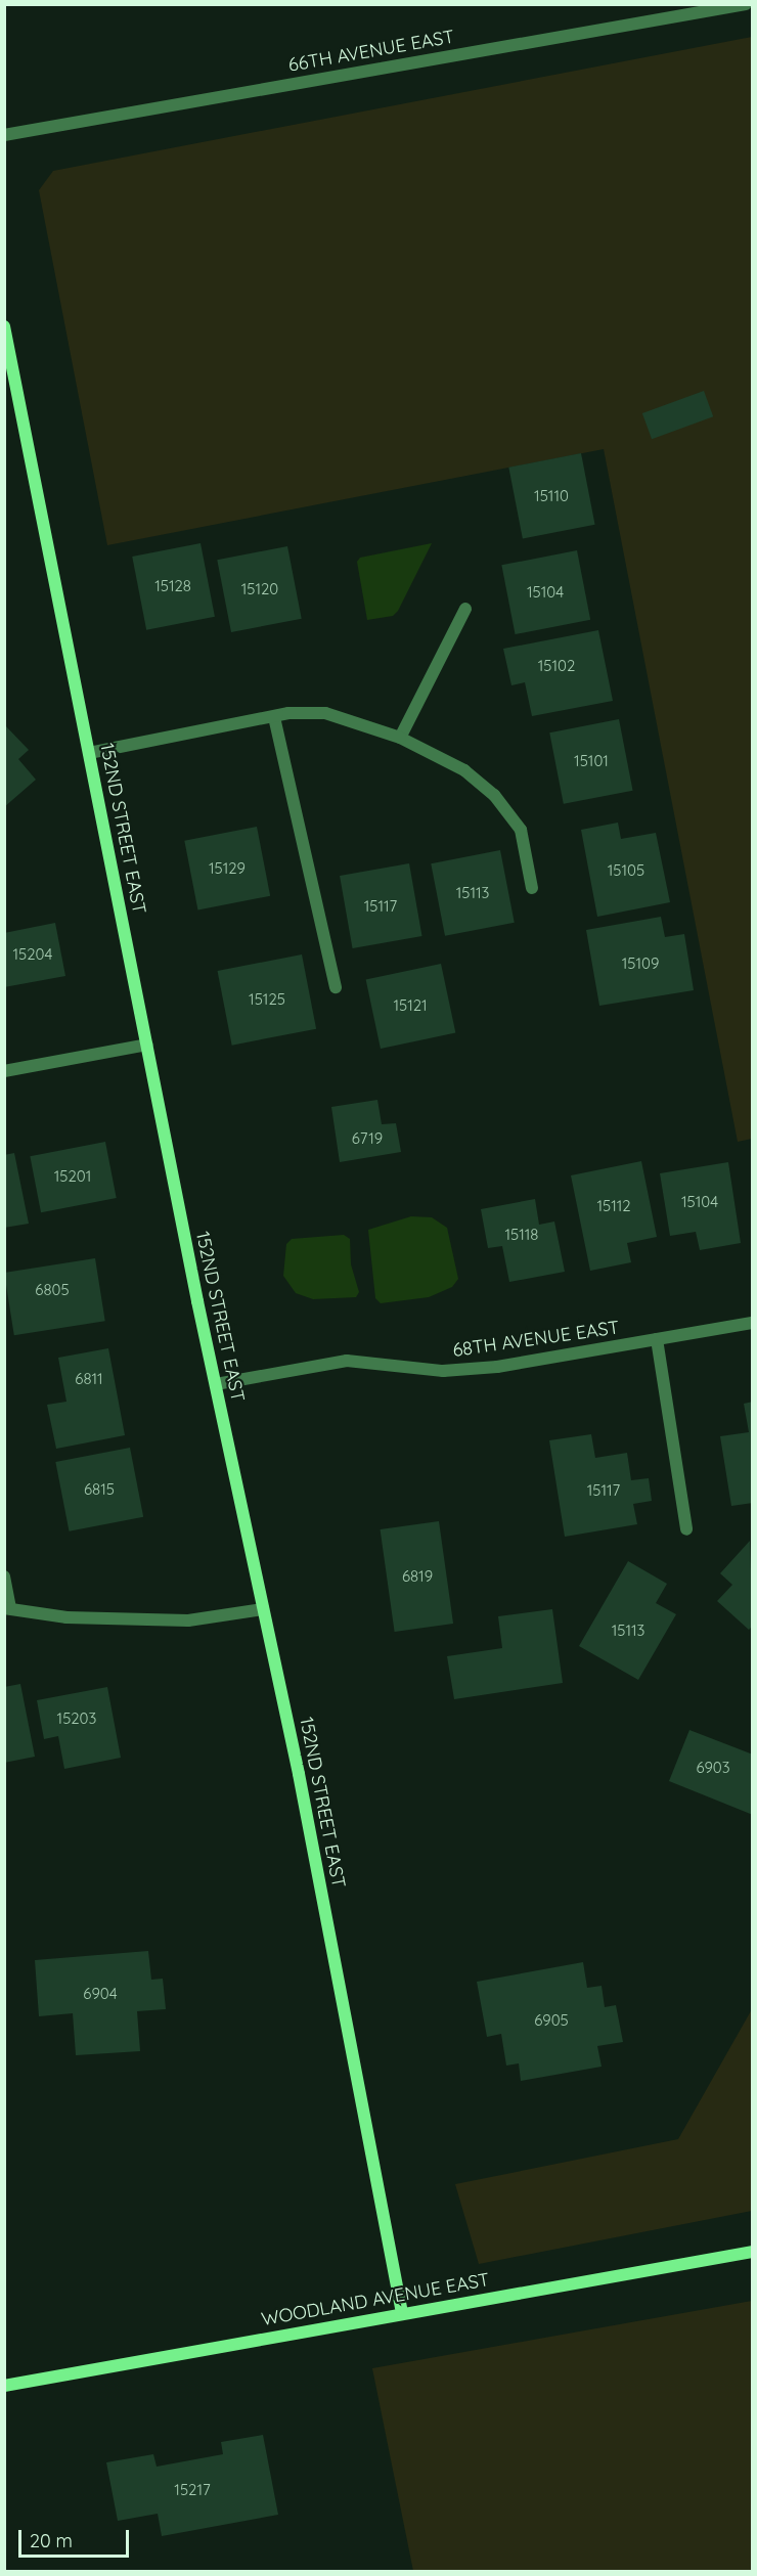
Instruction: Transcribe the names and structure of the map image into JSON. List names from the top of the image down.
{
  "streets": {
    "street": [
      "66TH AVENUE EAST",
      "152ND STREET EAST",
      "68TH AVENUE EAST",
      "WOODLAND AVENUE EAST"
    ]
  },
  "crossings": [
    ["152ND STREET EAST", "68TH AVENUE EAST"],
    ["152ND STREET EAST", "WOODLAND AVENUE EAST"]
  ],
  "house_numbers": [
    "15110",
    "15128",
    "15120",
    "15104",
    "15102",
    "15101",
    "15129",
    "15105",
    "15113",
    "15117",
    "15204",
    "15109",
    "15125",
    "15121",
    "6719",
    "15201",
    "15104",
    "15112",
    "15118",
    "6805",
    "6811",
    "6815",
    "15117",
    "6819",
    "15113",
    "15203",
    "6903",
    "6904",
    "6905",
    "15217"
  ],
  "scale_bar": "20 m"
}
